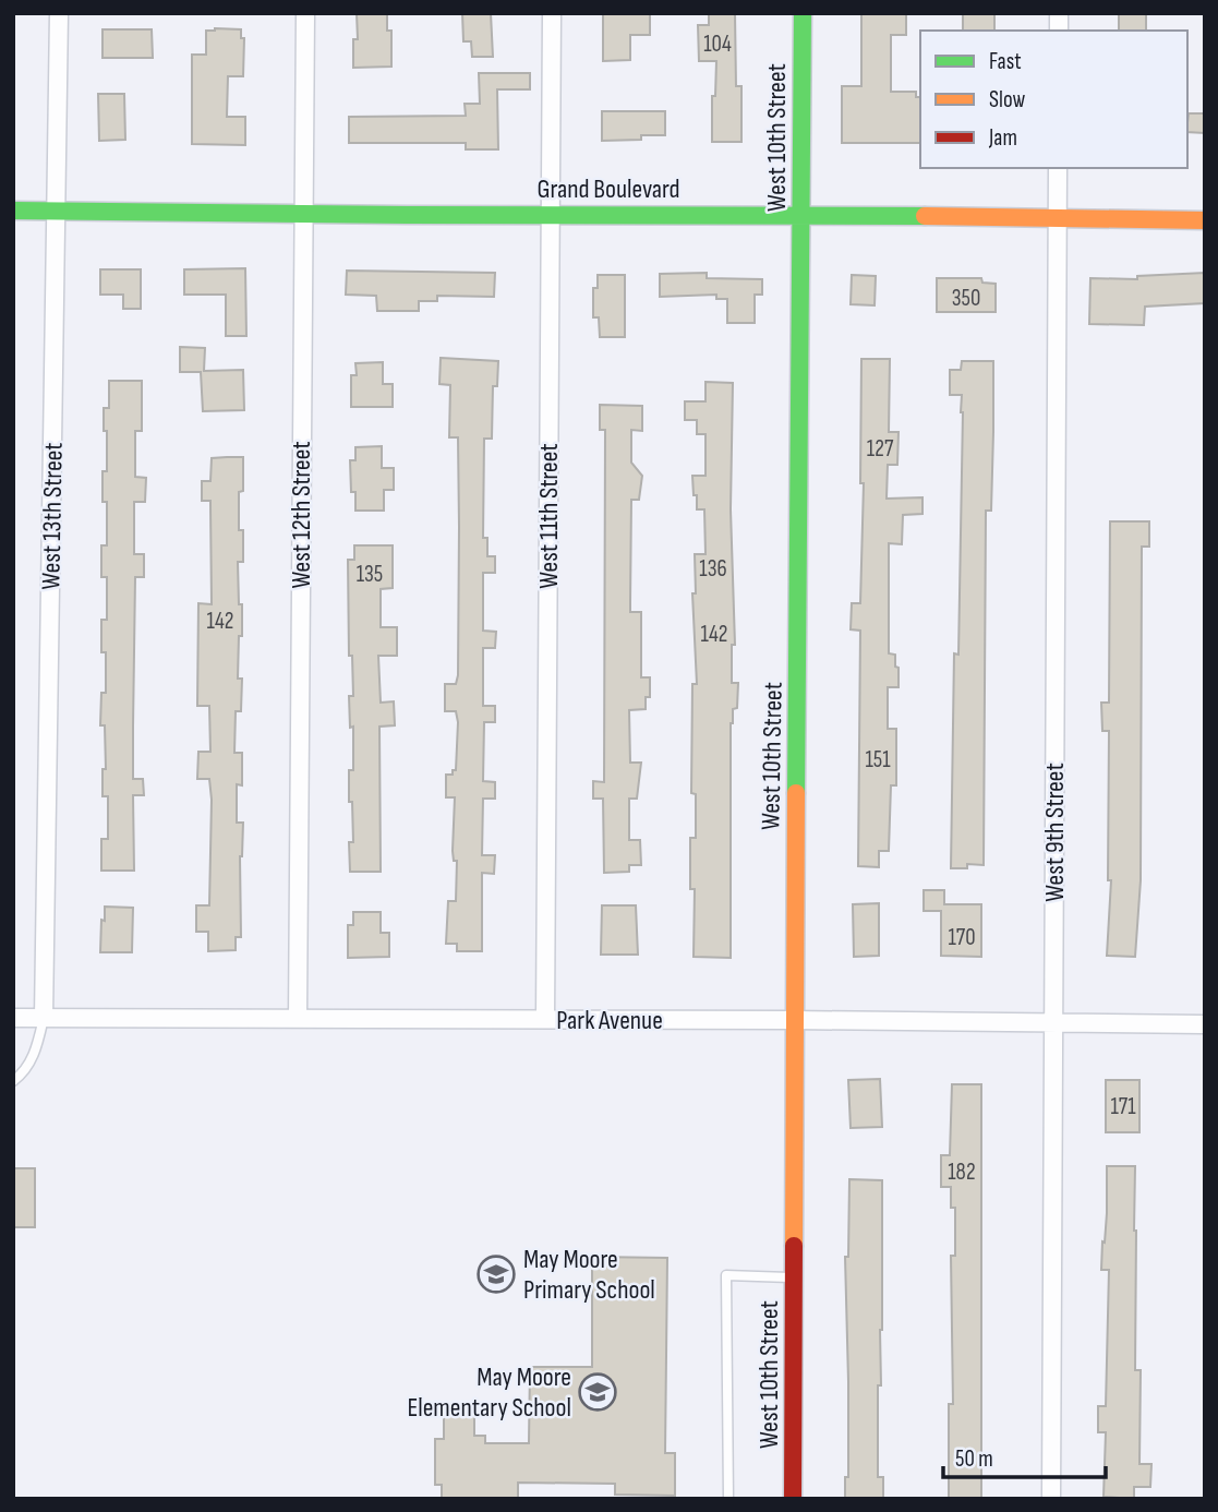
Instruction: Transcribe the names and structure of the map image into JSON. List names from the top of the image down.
{
  "streets": {
    "street": [
      "West 10th Street",
      "Grand Boulevard",
      "West 12th Street",
      "West 13th Street",
      "West 11th Street",
      "West 9th Street",
      "Park Avenue"
    ]
  },
  "crossings": [
    ["West 10th Street", "Grand Boulevard"],
    ["West 10th Street", "Park Avenue"],
    ["Grand Boulevard", "West 12th Street"],
    ["Grand Boulevard", "West 13th Street"],
    ["Grand Boulevard", "West 11th Street"],
    ["Grand Boulevard", "West 9th Street"],
    ["West 12th Street", "Park Avenue"],
    ["West 13th Street", "Park Avenue"],
    ["West 11th Street", "Park Avenue"],
    ["West 9th Street", "Park Avenue"]
  ],
  "places": {
    "school or university": ["May Moore Primary School", "May Moore Elementary School"]
  },
  "house_numbers": [
    "104",
    "350",
    "127",
    "136",
    "135",
    "142",
    "142",
    "151",
    "170",
    "171",
    "182"
  ],
  "legend": ["Fast", "Slow", "Jam"],
  "scale_bar": "50 m"
}
